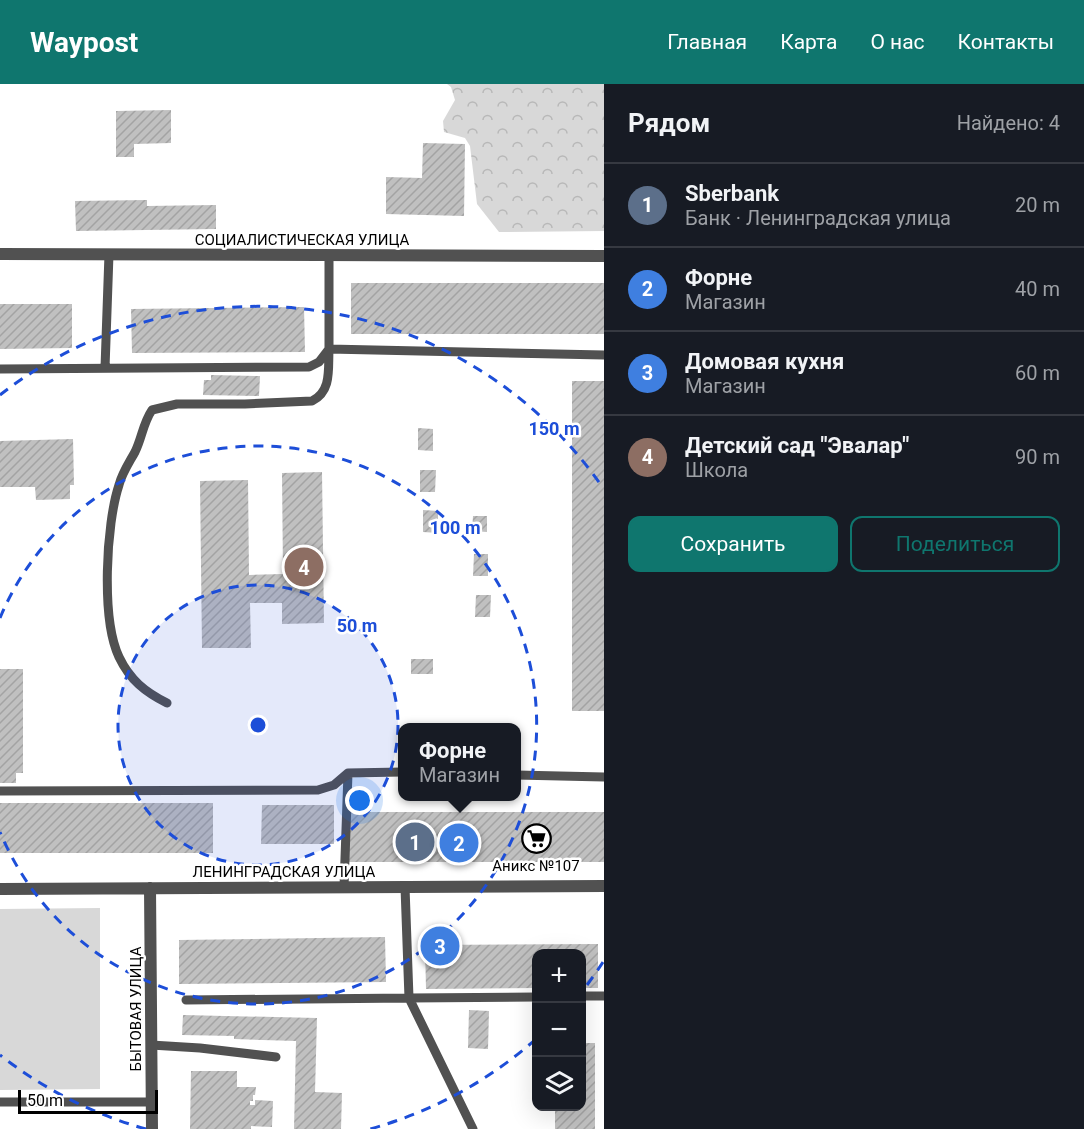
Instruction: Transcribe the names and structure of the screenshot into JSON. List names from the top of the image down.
{
  "streets": {
    "street": ["СОЦИАЛИСТИЧЕСКАЯ УЛИЦА", "ЛЕНИНГРАДСКАЯ УЛИЦА", "БЫТОВАЯ УЛИЦА"]
  },
  "crossings": [
    ["ЛЕНИНГРАДСКАЯ УЛИЦА", "БЫТОВАЯ УЛИЦА"]
  ],
  "places": {
    "supermarket": ["Аникс №107"]
  },
  "scale_bar": "50 m",
  "page": {
    "header": "Waypost",
    "nav": [
      "Главная",
      "Карта",
      "О нас",
      "Контакты"
    ],
    "heading": ["Рядом", "Найдено: 4"],
    "list": [
      {
        "mark": "1",
        "name": "Sberbank",
        "note": "Банк · Ленинградская улица",
        "value": "20 m"
      },
      {
        "mark": "2",
        "name": "Форне",
        "note": "Магазин",
        "value": "40 m"
      },
      {
        "mark": "3",
        "name": "Домовая кухня",
        "note": "Магазин",
        "value": "60 m"
      },
      {
        "mark": "4",
        "name": "Детский сад \"Эвалар\"",
        "note": "Школа",
        "value": "90 m"
      }
    ],
    "buttons": ["Сохранить", "Поделиться"],
    "pins": [
      "4",
      "1",
      "2",
      "3"
    ],
    "popup": ["Форне", "Магазин"],
    "map_buttons": ["+", "−"],
    "scale": "50 m"
  },
  "rings": ["150 m", "100 m", "50 m"]
}
